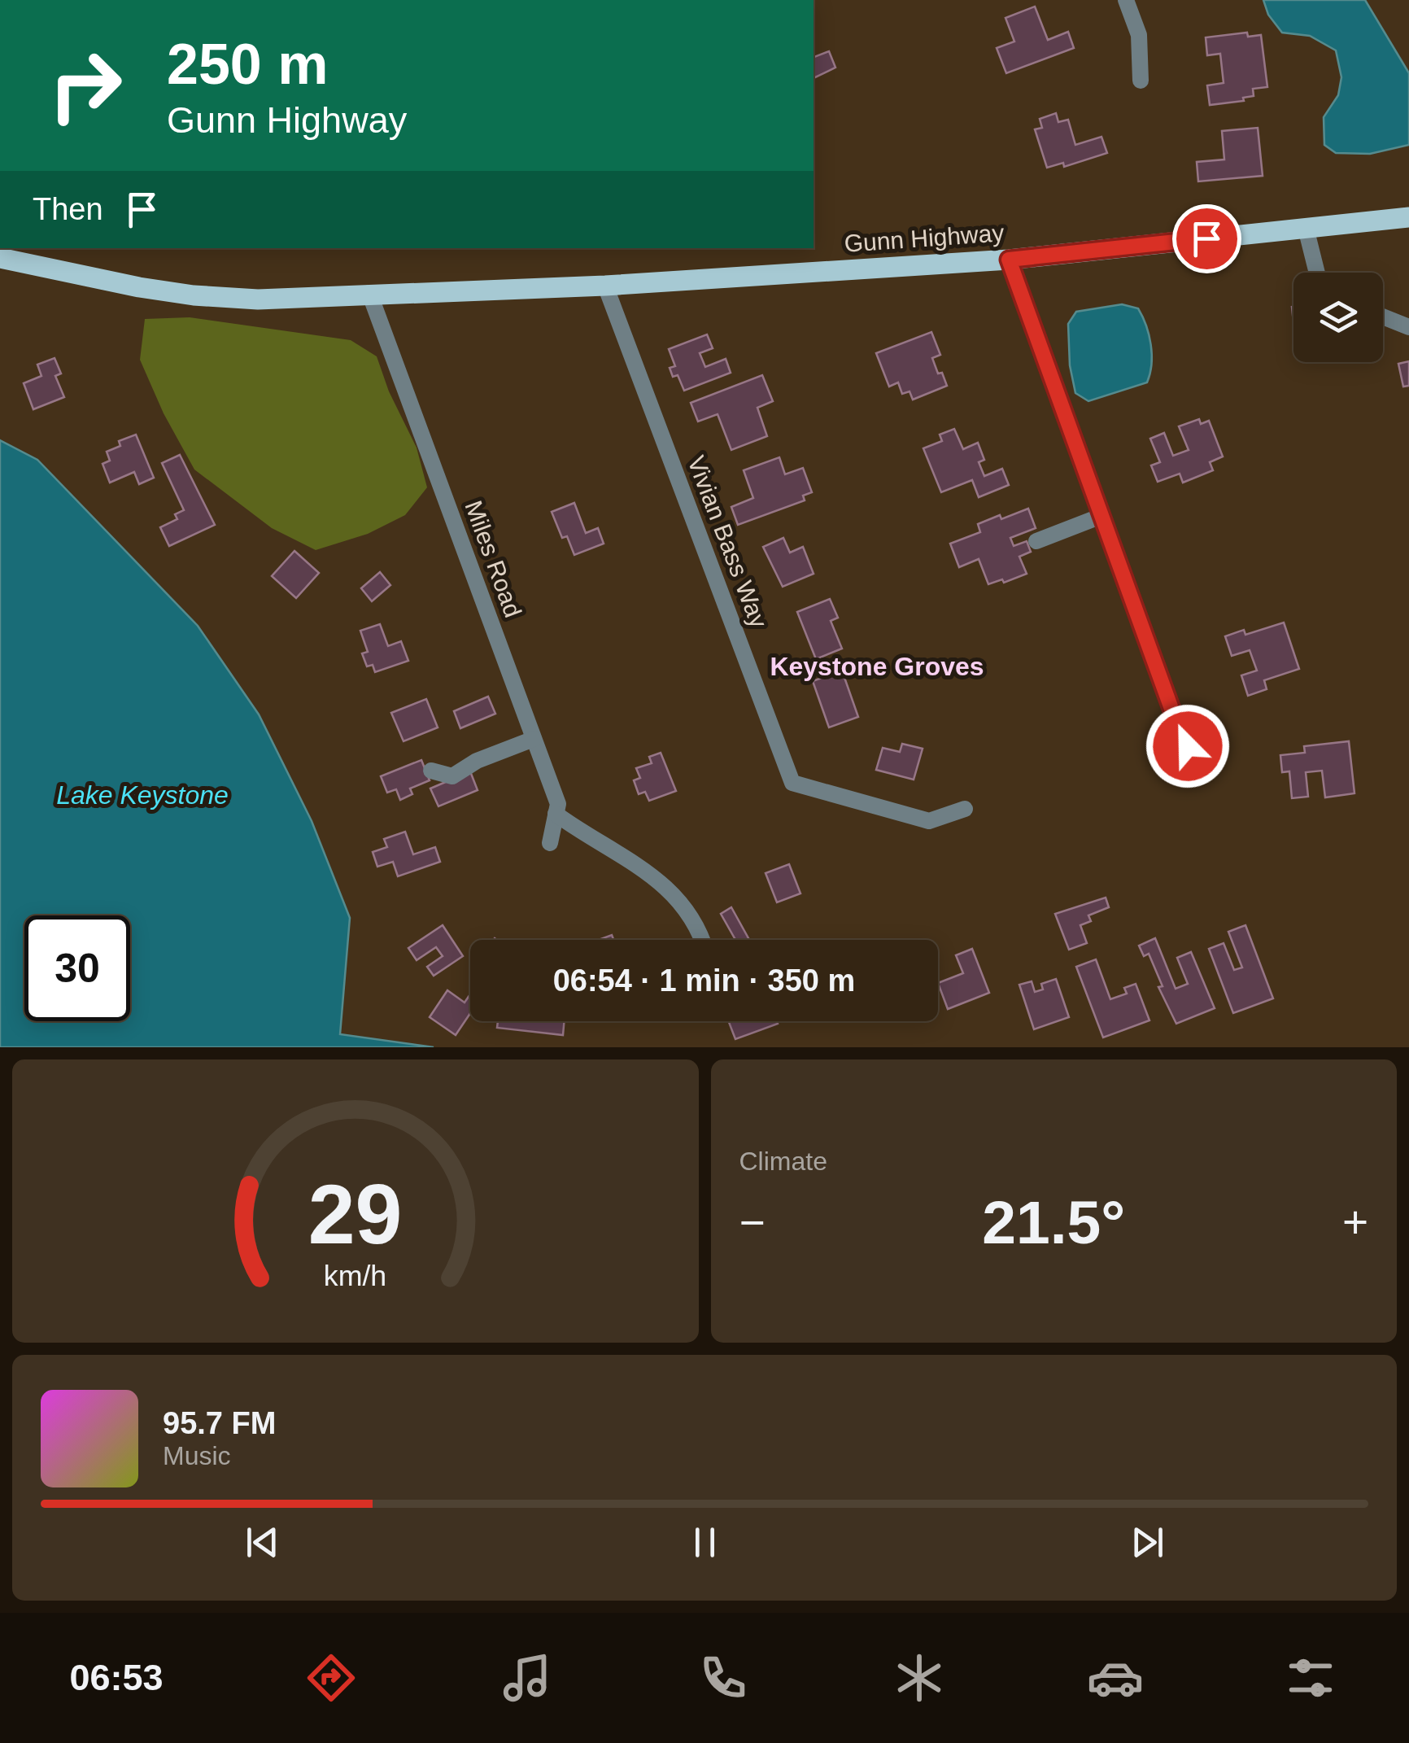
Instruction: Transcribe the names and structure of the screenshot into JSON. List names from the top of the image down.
{
  "streets": {
    "main road": ["Gunn Highway"],
    "street": ["Vivian Bass Way", "Miles Road"]
  },
  "crossings": [
    ["Gunn Highway", "Vivian Bass Way"],
    ["Gunn Highway", "Miles Road"]
  ],
  "districts": ["Keystone Groves"],
  "water": ["Lake Keystone"],
  "page": {
    "turn": ["250 m", "Gunn Highway"],
    "then": "Then",
    "limit": "30",
    "trip": "06:54 · 1 min · 350 m",
    "tile": "Climate",
    "heat": ["−", "21.5°", "+"],
    "song": ["95.7 FM", "Music"],
    "tabs": "06:53",
    "gauge": ["29", "km/h"]
  }
}
